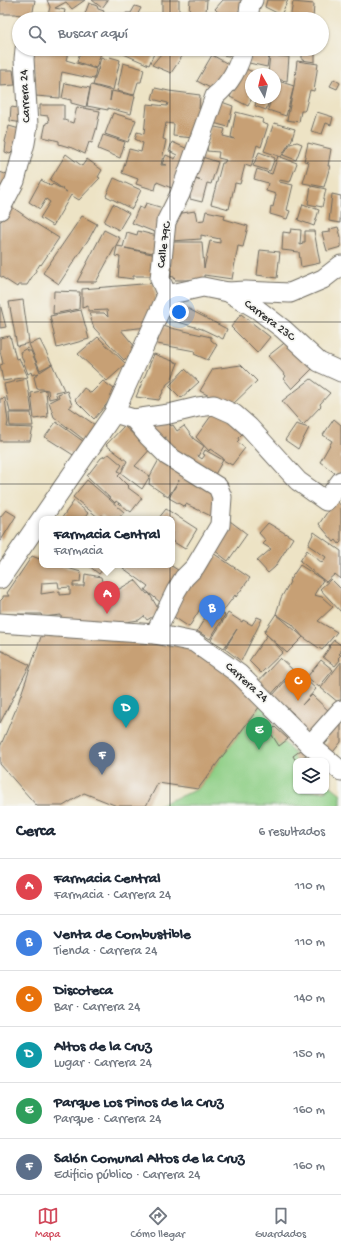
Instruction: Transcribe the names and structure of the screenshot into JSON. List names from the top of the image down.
{
  "streets": {
    "street": ["Carrera 24", "Calle 79C", "Carrera 23C"]
  },
  "crossings": [
    ["Calle 79C", "Carrera 23C"]
  ],
  "north": "top",
  "page": {
    "search": "Buscar aquí",
    "popup": ["Farmacia Central", "Farmacia"],
    "pins": [
      "A",
      "B",
      "C",
      "D",
      "E",
      "F"
    ],
    "heading": ["Cerca", "6 resultados"],
    "list": [
      {
        "mark": "A",
        "name": "Farmacia Central",
        "note": "Farmacia · Carrera 24",
        "value": "110 m"
      },
      {
        "mark": "B",
        "name": "Venta de Combustible",
        "note": "Tienda · Carrera 24",
        "value": "110 m"
      },
      {
        "mark": "C",
        "name": "Discoteca",
        "note": "Bar · Carrera 24",
        "value": "140 m"
      },
      {
        "mark": "D",
        "name": "Altos de la Cruz",
        "note": "Lugar · Carrera 24",
        "value": "150 m"
      },
      {
        "mark": "E",
        "name": "Parque Los Pinos de la Cruz",
        "note": "Parque · Carrera 24",
        "value": "160 m"
      },
      {
        "mark": "F",
        "name": "Salón Comunal Altos de la Cruz",
        "note": "Edificio público · Carrera 24",
        "value": "160 m"
      }
    ],
    "nav": ["Mapa", "Cómo llegar", "Guardados"]
  }
}
